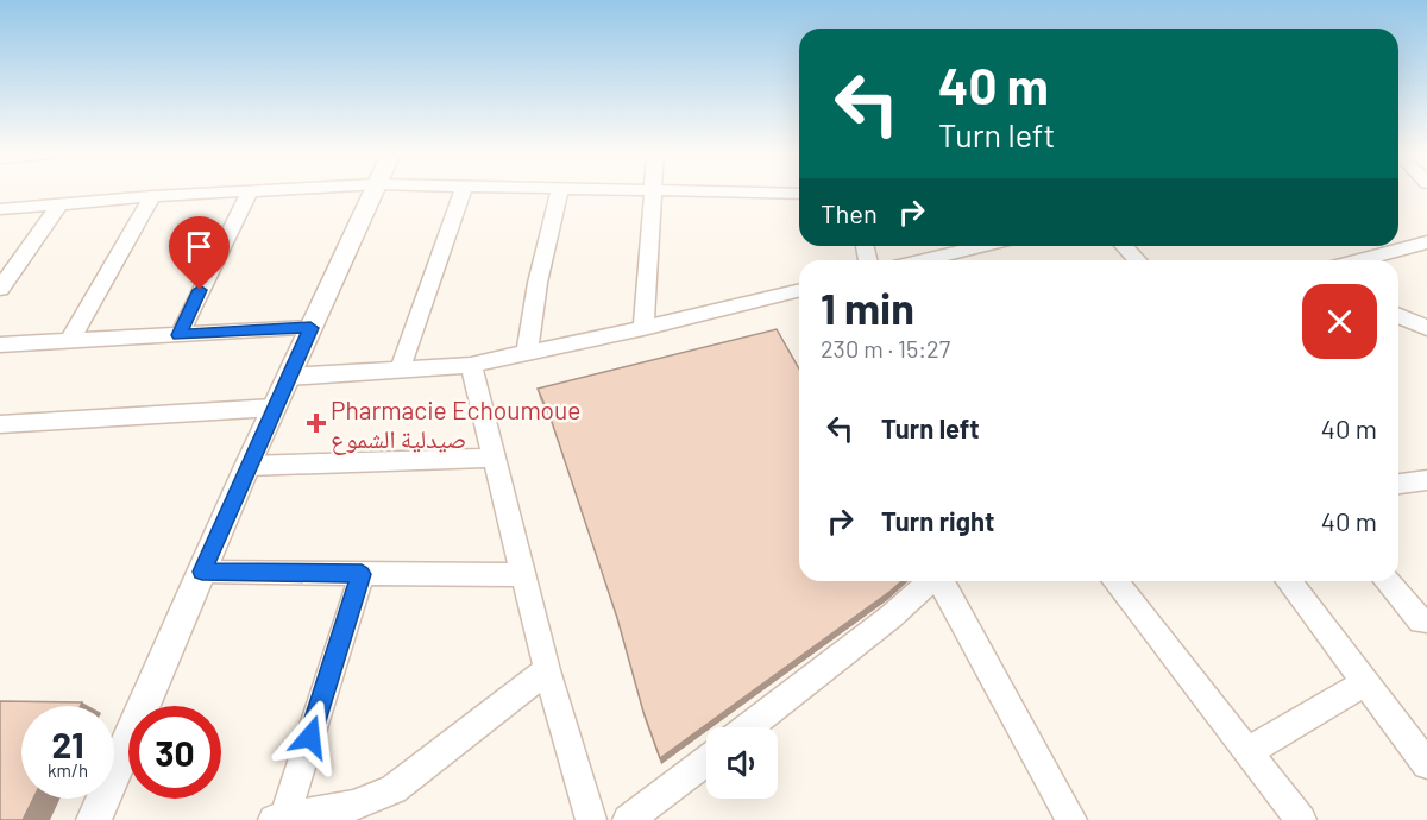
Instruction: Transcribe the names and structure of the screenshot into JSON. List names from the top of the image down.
{
  "places": {
    "health": ["Pharmacie Echoumoue صيدلية الشموع"]
  },
  "page": {
    "turn": ["40 m", "Turn left"],
    "then": "Then",
    "heading": ["1 min", "230 m · 15:27"],
    "list": [
      {
        "name": "Turn left",
        "value": "40 m"
      },
      {
        "name": "Turn right",
        "value": "40 m"
      }
    ],
    "speed": "21 km/h",
    "limit": "30"
  }
}
